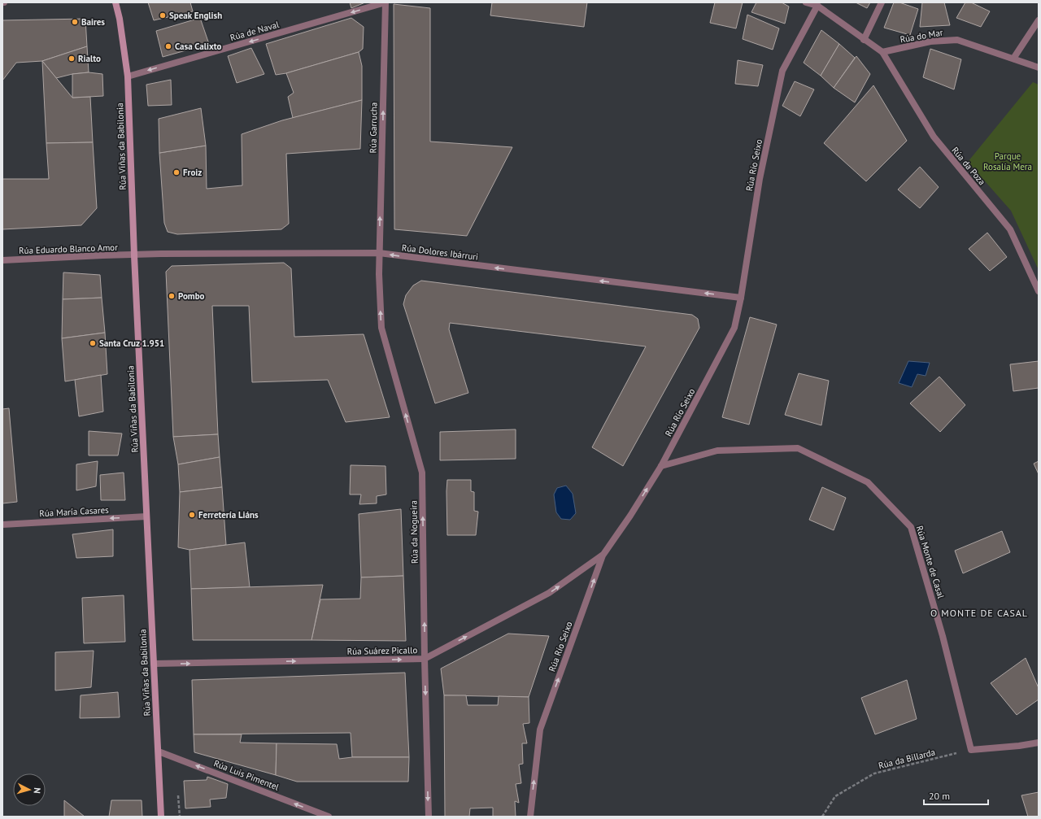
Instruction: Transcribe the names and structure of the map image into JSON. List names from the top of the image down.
{
  "streets": {
    "main road": ["Rúa Viñas da Babilonia"],
    "street": [
      "Rúa de Naval",
      "Rúa do Mar",
      "Rúa Garrucha",
      "Rúa Río Seixo",
      "Rúa da Poza",
      "Rúa Eduardo Blanco Amor",
      "Rúa Dolores Ibárruri",
      "Rúa María Casares",
      "Rúa da Nogueira",
      "Rúa Monte de Casal",
      "Rúa Suárez Picallo",
      "Rúa Luis Pimentel"
    ],
    "path": ["Rúa da Billarda"]
  },
  "crossings": [
    ["Rúa de Naval", "Rúa Garrucha"],
    ["Rúa de Naval", "Rúa Viñas da Babilonia"],
    ["Rúa do Mar", "Rúa da Poza"],
    ["Rúa Garrucha", "Rúa Dolores Ibárruri"],
    ["Rúa Garrucha", "Rúa da Nogueira"],
    ["Rúa Viñas da Babilonia", "Rúa Eduardo Blanco Amor"],
    ["Rúa Viñas da Babilonia", "Rúa Dolores Ibárruri"],
    ["Rúa Viñas da Babilonia", "Rúa María Casares"],
    ["Rúa Viñas da Babilonia", "Rúa Suárez Picallo"],
    ["Rúa Viñas da Babilonia", "Rúa Luis Pimentel"],
    ["Rúa Río Seixo", "Rúa Dolores Ibárruri"],
    ["Rúa Río Seixo", "Rúa Monte de Casal"],
    ["Rúa Río Seixo", "Rúa Suárez Picallo"],
    ["Rúa Eduardo Blanco Amor", "Rúa Dolores Ibárruri"],
    ["Rúa Dolores Ibárruri", "Rúa da Nogueira"],
    ["Rúa da Nogueira", "Rúa Suárez Picallo"],
    ["Rúa Monte de Casal", "Rúa da Billarda"]
  ],
  "one_way": [
    "Rúa de Naval",
    "Rúa Garrucha",
    "Rúa Río Seixo",
    "Rúa Dolores Ibárruri",
    "Rúa María Casares",
    "Rúa Suárez Picallo",
    "Rúa Luis Pimentel"
  ],
  "districts": ["O MONTE DE CASAL"],
  "parks": ["Parque Rosalía Mera"],
  "places": [
    "Speak English",
    "Baires",
    "Casa Calixto",
    "Rialto",
    "Froiz",
    "Pombo",
    "Santa Cruz 1.951",
    "Ferretería Liáns"
  ],
  "scale_bar": "20 m",
  "north": "right"
}
